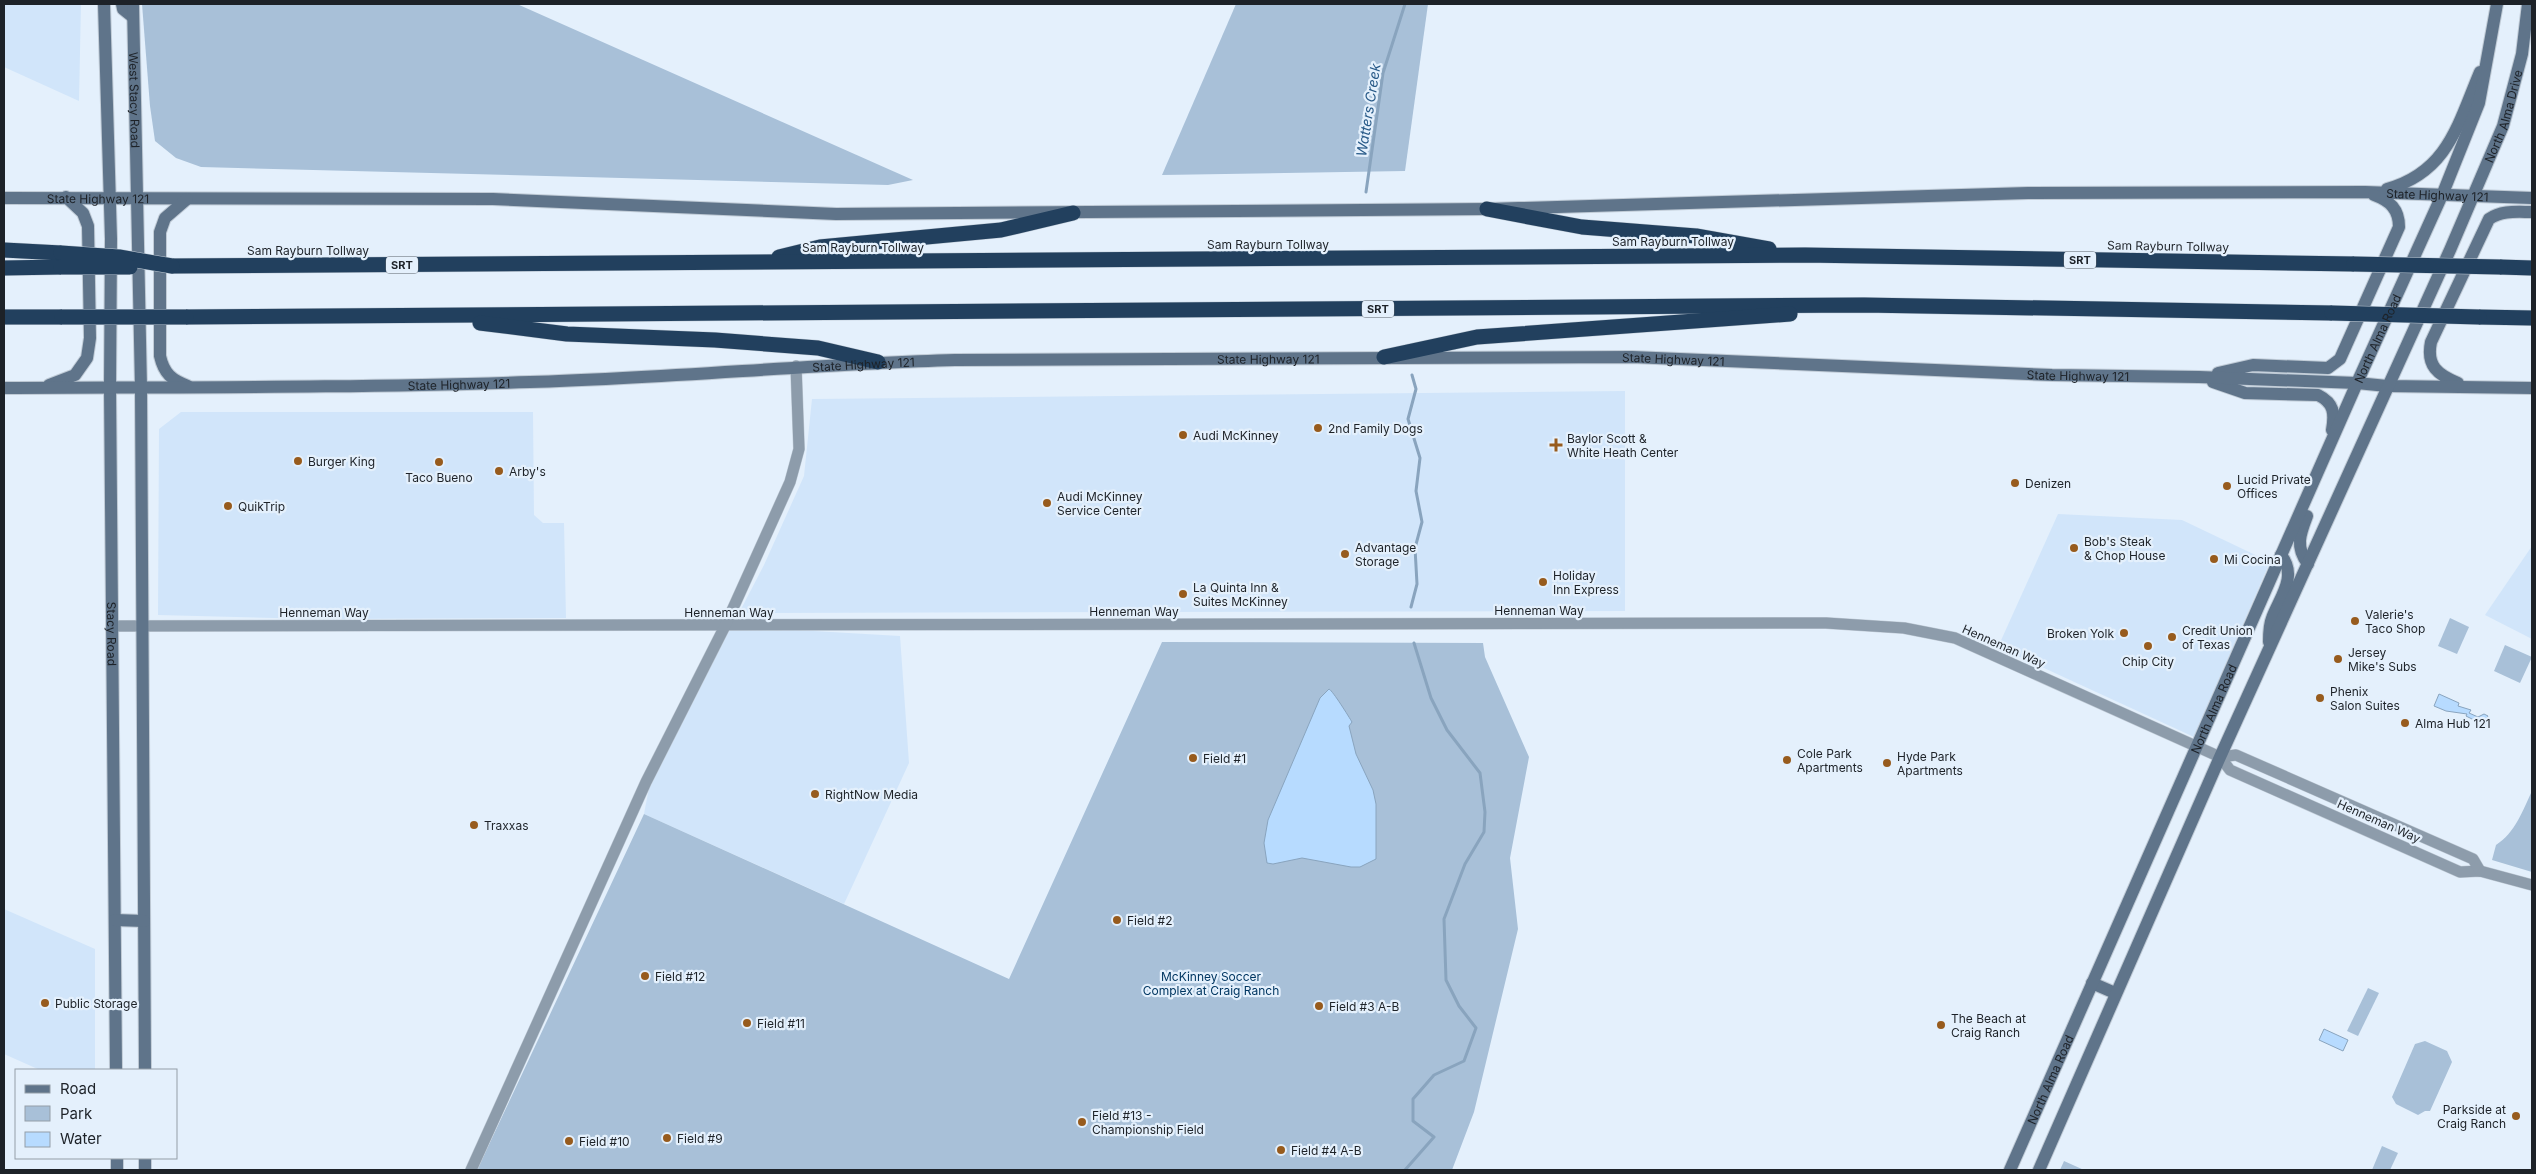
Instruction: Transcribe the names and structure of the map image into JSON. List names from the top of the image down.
{
  "streets": {
    "highway": ["Sam Rayburn Tollway", "SRT"],
    "main road": [
      "West Stacy Road",
      "North Alma Drive",
      "State Highway 121",
      "North Alma Road",
      "Stacy Road"
    ],
    "street": ["Henneman Way"]
  },
  "crossings": [
    ["West Stacy Road", "State Highway 121"],
    ["North Alma Drive", "State Highway 121"],
    ["North Alma Drive", "North Alma Road"],
    ["State Highway 121", "North Alma Road"],
    ["State Highway 121", "Stacy Road"],
    ["North Alma Road", "Henneman Way"],
    ["Henneman Way", "Stacy Road"]
  ],
  "water": ["Watters Creek"],
  "parks": ["McKinney Soccer Complex at Craig Ranch"],
  "places": {
    "other": [
      "2nd Family Dogs",
      "Audi McKinney",
      "Burger King",
      "Taco Bueno",
      "Arby's",
      "Denizen",
      "Lucid Private Offices",
      "Audi McKinney Service Center",
      "QuikTrip",
      "Bob's Steak & Chop House",
      "Advantage Storage",
      "Mi Cocina",
      "Holiday Inn Express",
      "La Quinta Inn & Suites McKinney",
      "Valerie's Taco Shop",
      "Broken Yolk",
      "Credit Union of Texas",
      "Chip City",
      "Jersey Mike's Subs",
      "Phenix Salon Suites",
      "Alma Hub 121",
      "Field #1",
      "Cole Park Apartments",
      "Hyde Park Apartments",
      "RightNow Media",
      "Traxxas",
      "Field #2",
      "Field #12",
      "Public Storage",
      "Field #3 A-B",
      "Field #11",
      "The Beach at Craig Ranch",
      "Parkside at Craig Ranch",
      "Field #13 - Championship Field",
      "Field #9",
      "Field #10",
      "Field #4 A-B"
    ],
    "health": ["Baylor Scott & White Heath Center"]
  },
  "legend": ["Road", "Park", "Water"]
}
